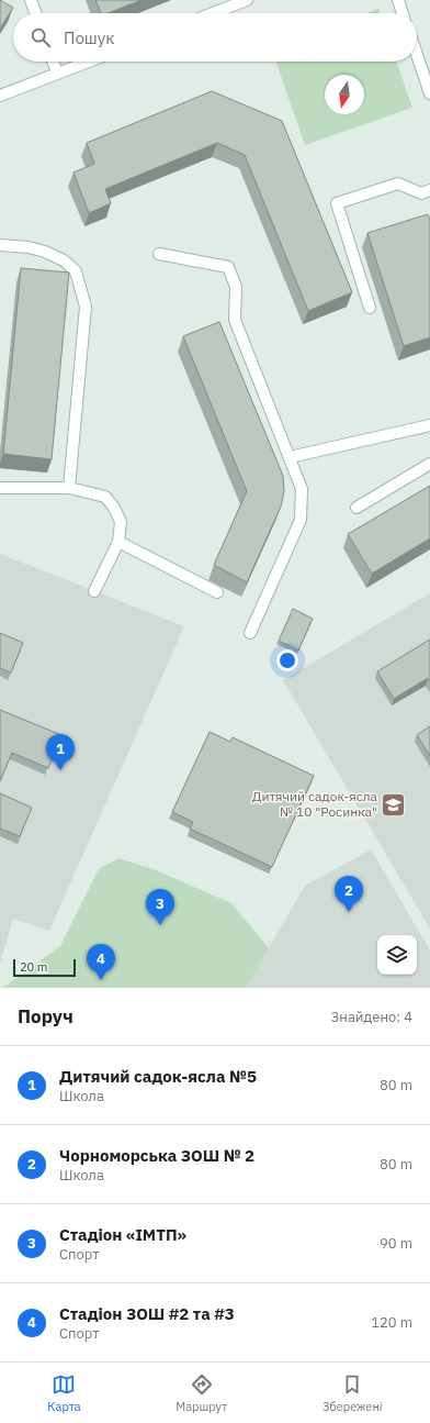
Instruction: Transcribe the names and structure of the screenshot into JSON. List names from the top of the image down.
{
  "places": {
    "school or university": ["Дитячий садок-ясла № 10 \"Росинка\""]
  },
  "scale_bar": "20 m",
  "north": "bottom",
  "page": {
    "search": "Пошук",
    "pins": [
      "1",
      "2",
      "3",
      "4"
    ],
    "scale": "20 m",
    "heading": ["Поруч", "Знайдено: 4"],
    "list": [
      {
        "mark": "1",
        "name": "Дитячий садок-ясла №5",
        "note": "Школа",
        "value": "80 m"
      },
      {
        "mark": "2",
        "name": "Чорноморська ЗОШ № 2",
        "note": "Школа",
        "value": "80 m"
      },
      {
        "mark": "3",
        "name": "Стадіон «ІМТП»",
        "note": "Спорт",
        "value": "90 m"
      },
      {
        "mark": "4",
        "name": "Стадіон ЗОШ #2 та #3",
        "note": "Спорт",
        "value": "120 m"
      }
    ],
    "nav": ["Карта", "Маршрут", "Збережені"]
  }
}
